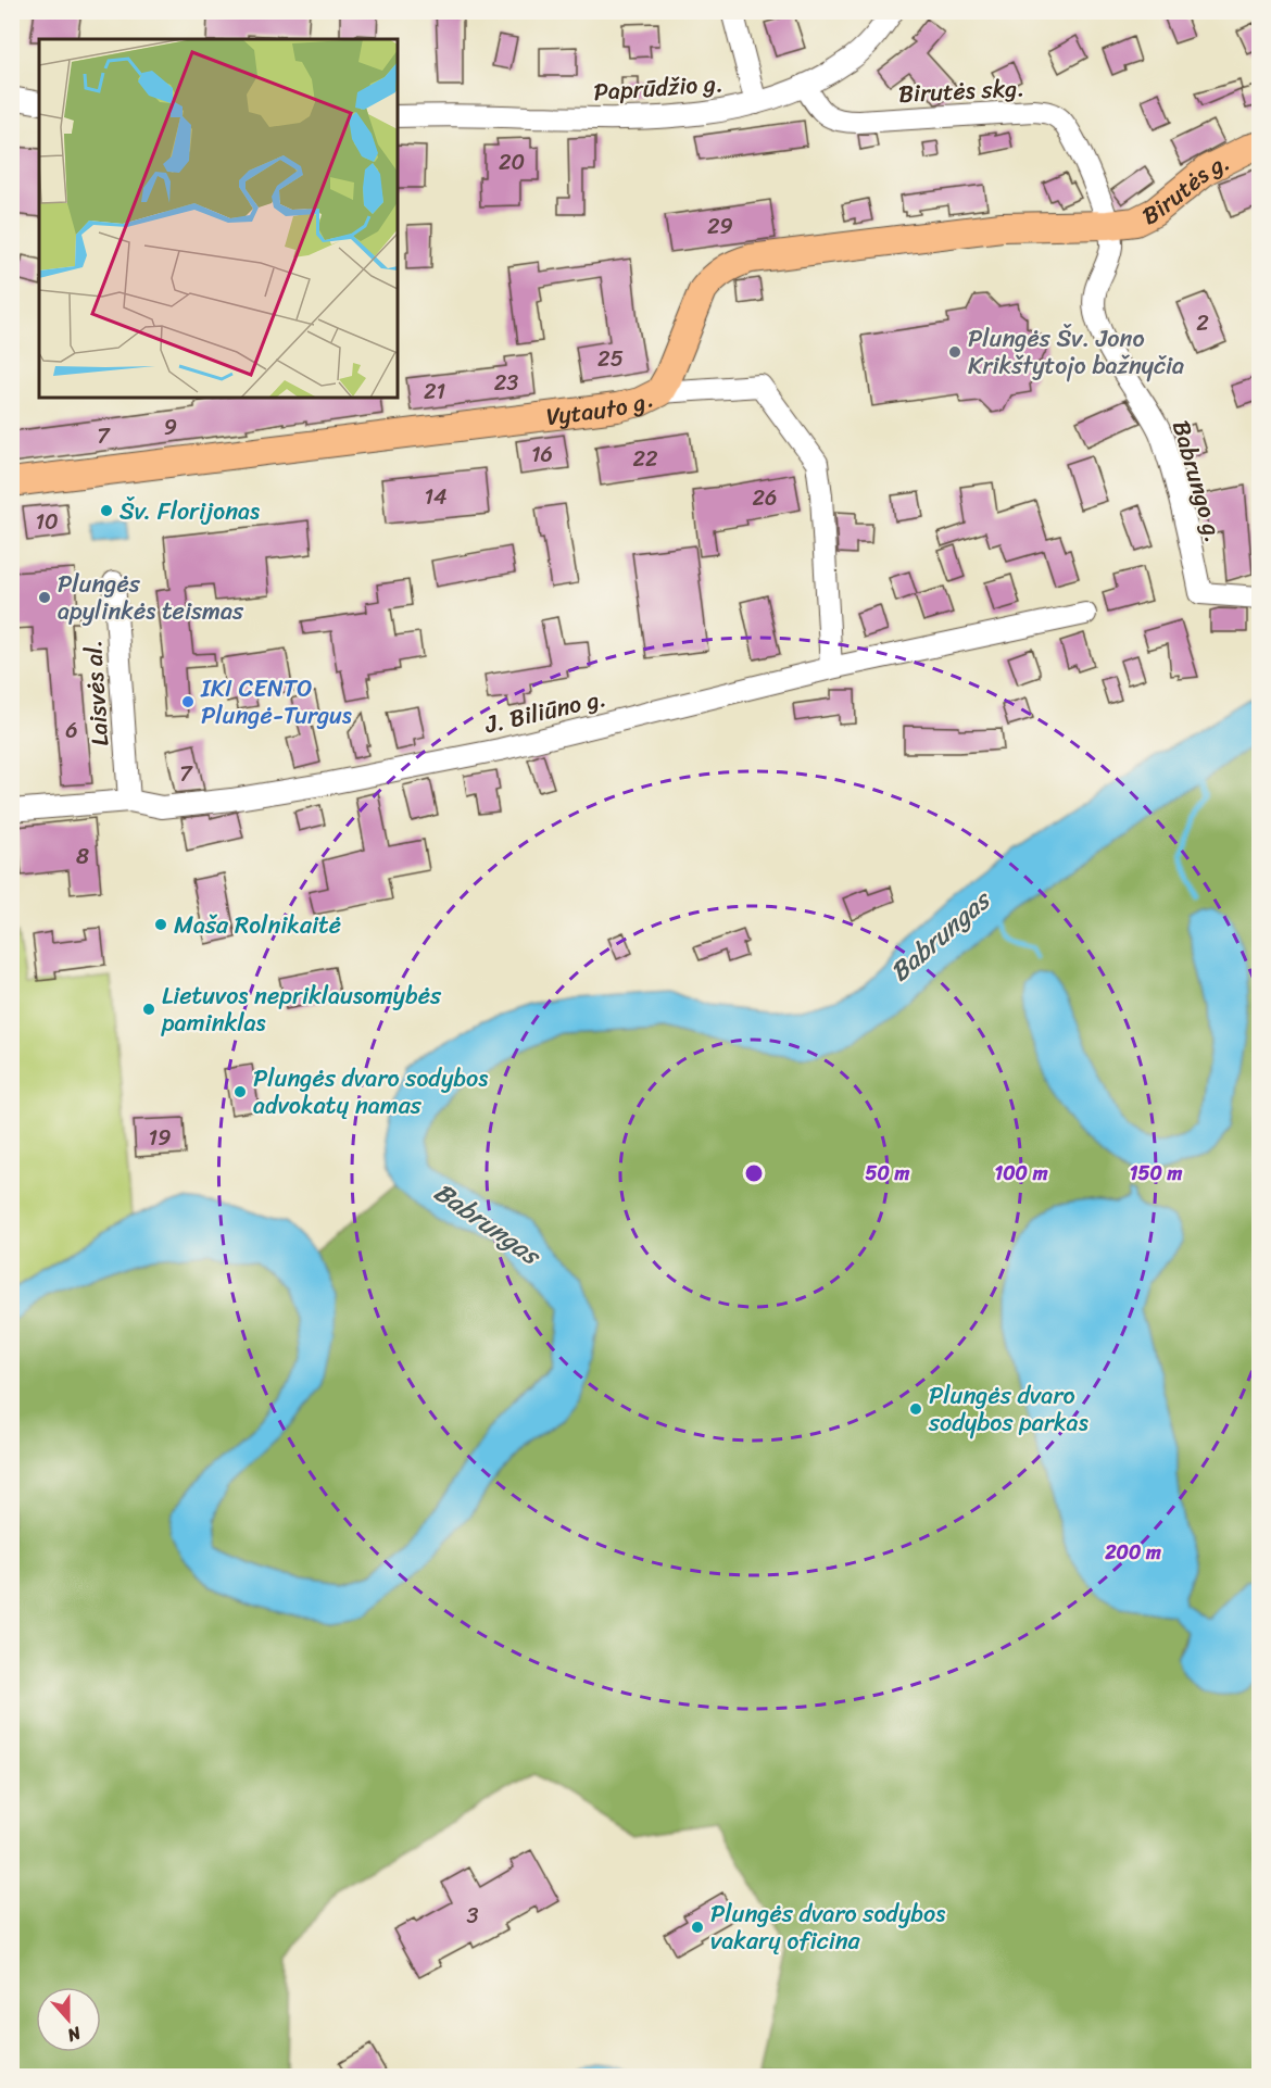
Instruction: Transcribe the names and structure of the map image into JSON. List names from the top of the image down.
{
  "streets": {
    "main road": ["Birutės g.", "Vytauto g."],
    "street": [
      "Paprūdžio g.",
      "Birutės skg.",
      "Babrungo g.",
      "Laisvės al.",
      "J. Biliūno g."
    ]
  },
  "crossings": [
    ["Paprūdžio g.", "Birutės skg."],
    ["Birutės skg.", "Birutės g."],
    ["Birutės skg.", "Vytauto g."],
    ["Birutės skg.", "Babrungo g."],
    ["Birutės g.", "Vytauto g."],
    ["Birutės g.", "Babrungo g."],
    ["Vytauto g.", "Babrungo g."],
    ["Laisvės al.", "J. Biliūno g."]
  ],
  "water": ["Babrungas"],
  "places": [
    "Plungės Šv. Jono Krikštytojo bažnyčia",
    "Šv. Florijonas",
    "Plungės apylinkės teismas",
    "IKI CENTO Plungė-Turgus",
    "Maša Rolnikaitė",
    "Lietuvos nepriklausomybės paminklas",
    "Plungės dvaro sodybos advokatų namas",
    "Plungės dvaro sodybos parkas",
    "Plungės dvaro sodybos vakarų oficina"
  ],
  "house_numbers": [
    "20",
    "29",
    "2",
    "25",
    "23",
    "21",
    "9",
    "7",
    "16",
    "22",
    "14",
    "26",
    "10",
    "6",
    "7",
    "8",
    "19",
    "3"
  ],
  "north": "bottom",
  "rings": [
    "50 m",
    "100 m",
    "150 m",
    "200 m"
  ]
}
